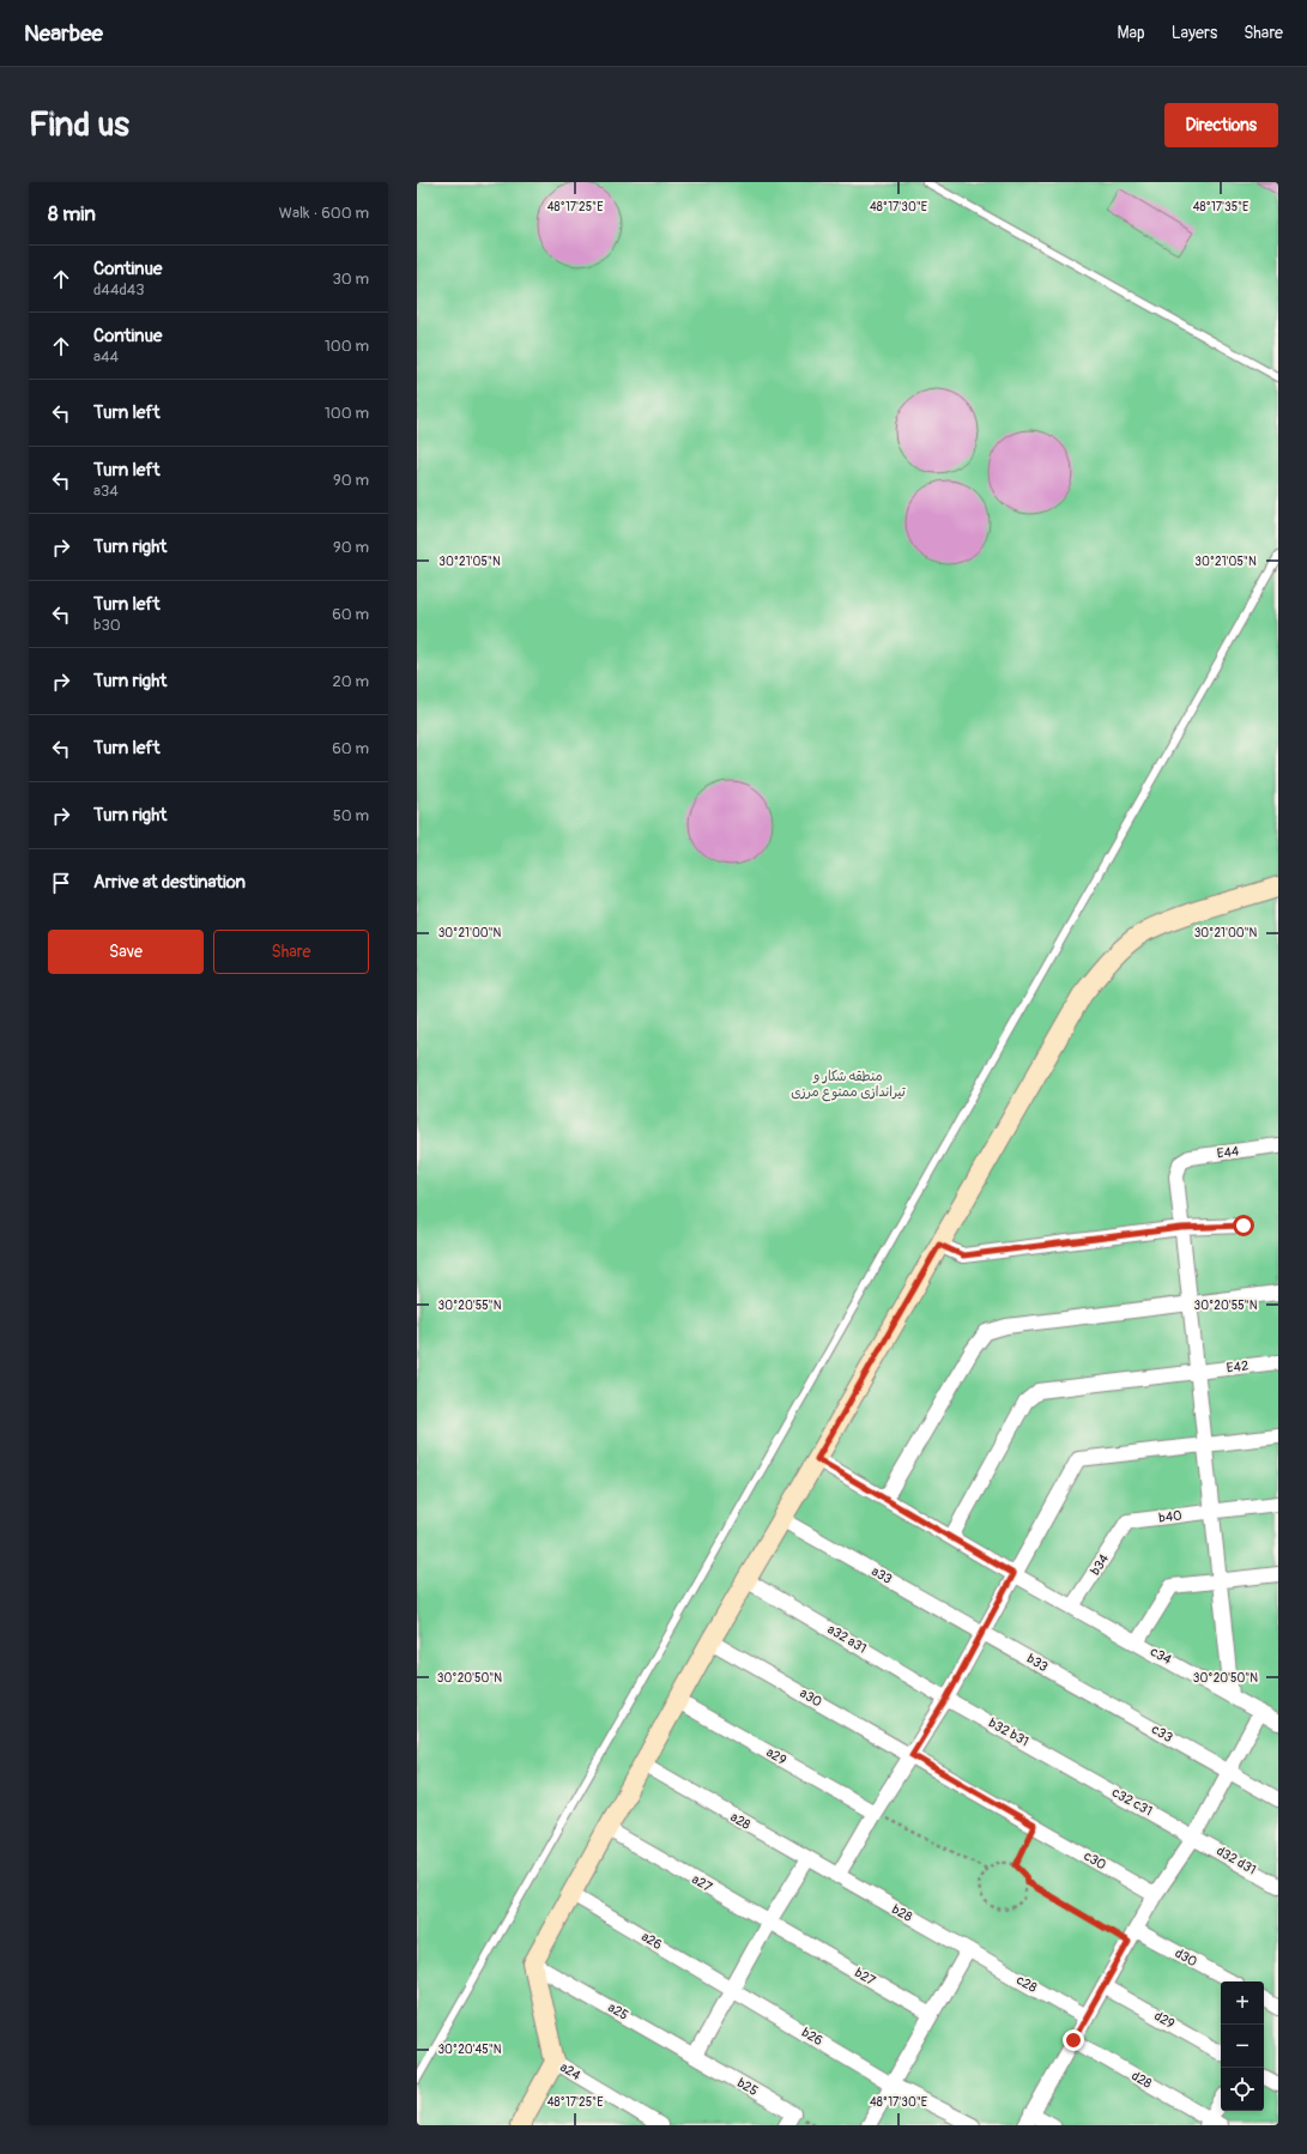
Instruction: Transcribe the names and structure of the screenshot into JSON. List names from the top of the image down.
{
  "streets": {
    "street": [
      "E44",
      "E42",
      "b40",
      "b34",
      "a33",
      "a32 a31",
      "c34",
      "b33",
      "a30",
      "b32 b31",
      "c33",
      "a29",
      "c32 c31",
      "a28",
      "c30",
      "d32 d31",
      "a27",
      "b28",
      "a26",
      "d30",
      "b27",
      "c28",
      "a25",
      "d29",
      "b26",
      "a24",
      "d28",
      "b25"
    ]
  },
  "crossings": [
    ["b40", "b34"],
    ["a33", "b33"],
    ["a32 a31", "b32 b31"],
    ["b33", "c33"],
    ["a30", "c30"],
    ["b32 b31", "c32 c31"],
    ["c32 c31", "d32 d31"],
    ["a28", "b28"],
    ["a27", "b27"],
    ["b28", "c28"],
    ["a26", "b26"],
    ["a25", "b25"]
  ],
  "parks": ["منطقه شکار و تیراندازی ممنوع مرزی"],
  "page": {
    "header": "Nearbee",
    "nav": ["Map", "Layers", "Share"],
    "buttons": [
      "Directions",
      ["Save", "Share"]
    ],
    "title": "Find us",
    "heading": ["8 min", "Walk · 600 m"],
    "list": [
      ["Continue", "d44d43", "30 m"],
      ["Continue", "a44", "100 m"],
      ["Turn left", "100 m"],
      ["Turn left", "a34", "90 m"],
      ["Turn right", "90 m"],
      ["Turn left", "b30", "60 m"],
      ["Turn right", "20 m"],
      ["Turn left", "60 m"],
      ["Turn right", "50 m"],
      "Arrive at destination"
    ],
    "map_buttons": ["+", "−"]
  },
  "coordinates": [
    "48°17'25\"E",
    "48°17'30\"E",
    "48°17'35\"E",
    "30°21'05\"N",
    "30°21'00\"N",
    "30°20'55\"N",
    "30°20'50\"N",
    "30°20'45\"N"
  ]
}
